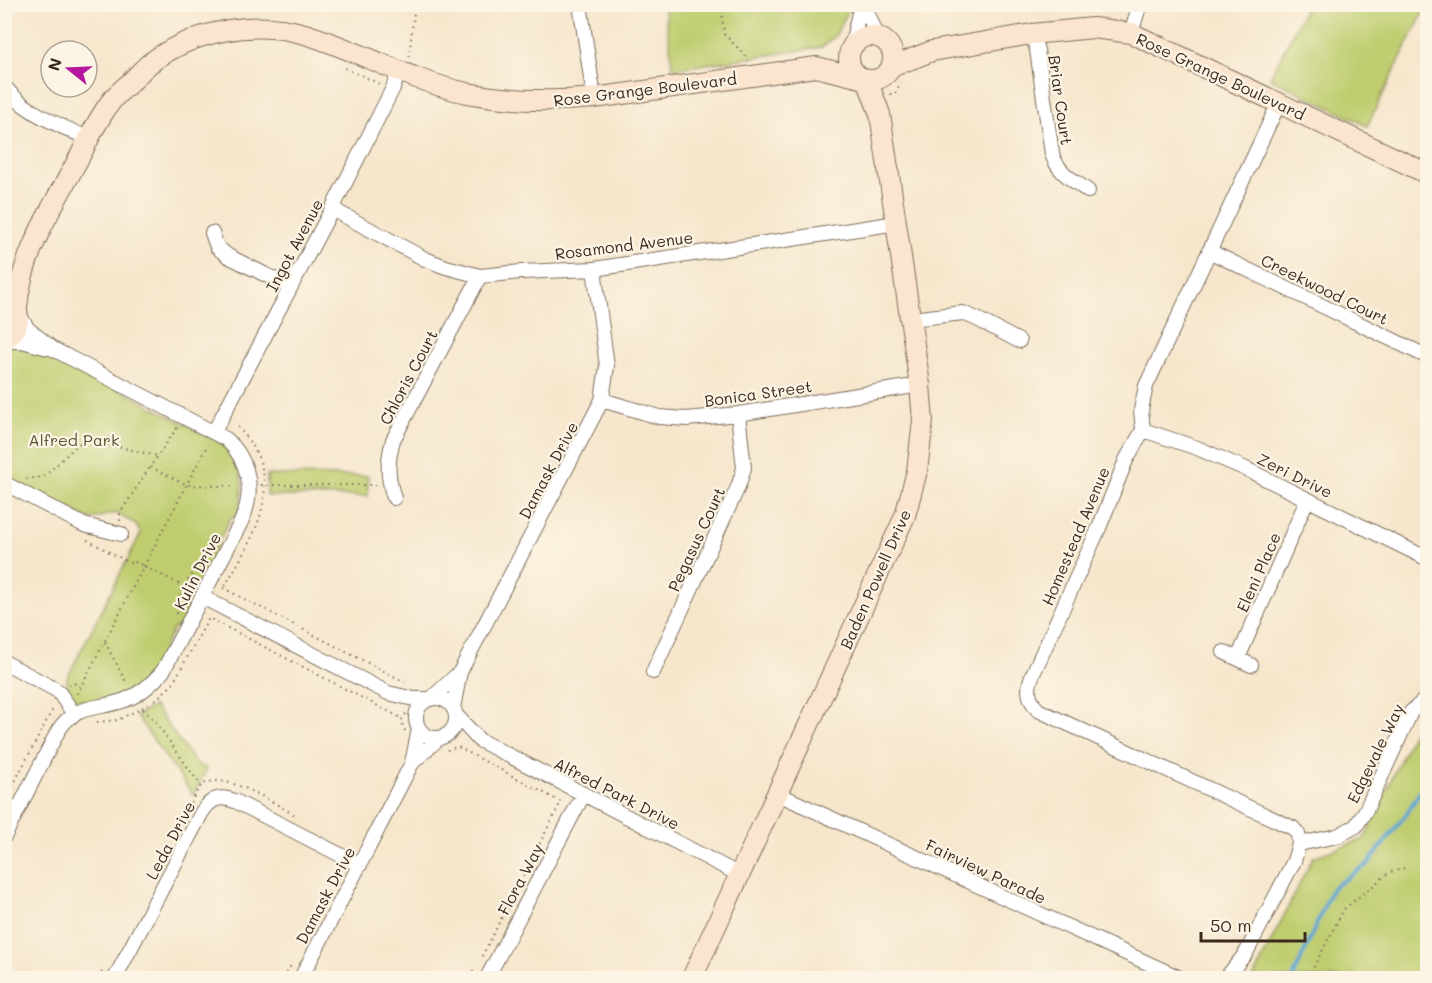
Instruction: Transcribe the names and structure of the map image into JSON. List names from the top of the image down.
{
  "streets": {
    "street": [
      "Rose Grange Boulevard",
      "Briar Court",
      "Ingot Avenue",
      "Rosamond Avenue",
      "Creekwood Court",
      "Chloris Court",
      "Bonica Street",
      "Damask Drive",
      "Zeri Drive",
      "Homestead Avenue",
      "Pegasus Court",
      "Kulin Drive",
      "Eleni Place",
      "Baden Powell Drive",
      "Edgevale Way",
      "Alfred Park Drive",
      "Leda Drive",
      "Fairview Parade",
      "Flora Way"
    ]
  },
  "crossings": [
    ["Rose Grange Boulevard", "Briar Court"],
    ["Rose Grange Boulevard", "Ingot Avenue"],
    ["Rose Grange Boulevard", "Homestead Avenue"],
    ["Rose Grange Boulevard", "Kulin Drive"],
    ["Rose Grange Boulevard", "Baden Powell Drive"],
    ["Ingot Avenue", "Rosamond Avenue"],
    ["Ingot Avenue", "Kulin Drive"],
    ["Rosamond Avenue", "Chloris Court"],
    ["Rosamond Avenue", "Damask Drive"],
    ["Rosamond Avenue", "Baden Powell Drive"],
    ["Creekwood Court", "Homestead Avenue"],
    ["Bonica Street", "Damask Drive"],
    ["Bonica Street", "Pegasus Court"],
    ["Bonica Street", "Baden Powell Drive"],
    ["Damask Drive", "Alfred Park Drive"],
    ["Damask Drive", "Leda Drive"],
    ["Zeri Drive", "Homestead Avenue"],
    ["Zeri Drive", "Eleni Place"],
    ["Homestead Avenue", "Edgevale Way"],
    ["Baden Powell Drive", "Alfred Park Drive"],
    ["Baden Powell Drive", "Fairview Parade"],
    ["Alfred Park Drive", "Flora Way"]
  ],
  "parks": ["Alfred Park"],
  "scale_bar": "50 m",
  "north": "left"
}
